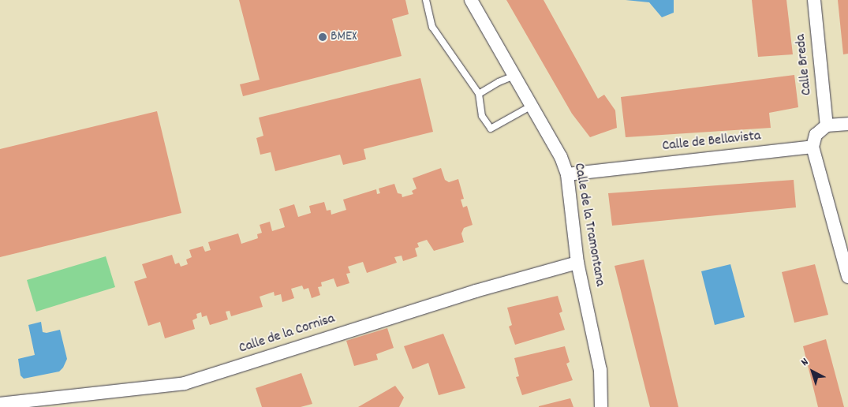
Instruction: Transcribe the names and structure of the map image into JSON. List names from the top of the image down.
{
  "streets": {
    "street": [
      "Calle Breda",
      "Calle de Bellavista",
      "Calle de la Tramontana",
      "Calle de la Cornisa"
    ]
  },
  "crossings": [
    ["Calle de Bellavista", "Calle de la Tramontana"],
    ["Calle de la Tramontana", "Calle de la Cornisa"]
  ],
  "places": ["BMEX"],
  "north": "top left"
}
